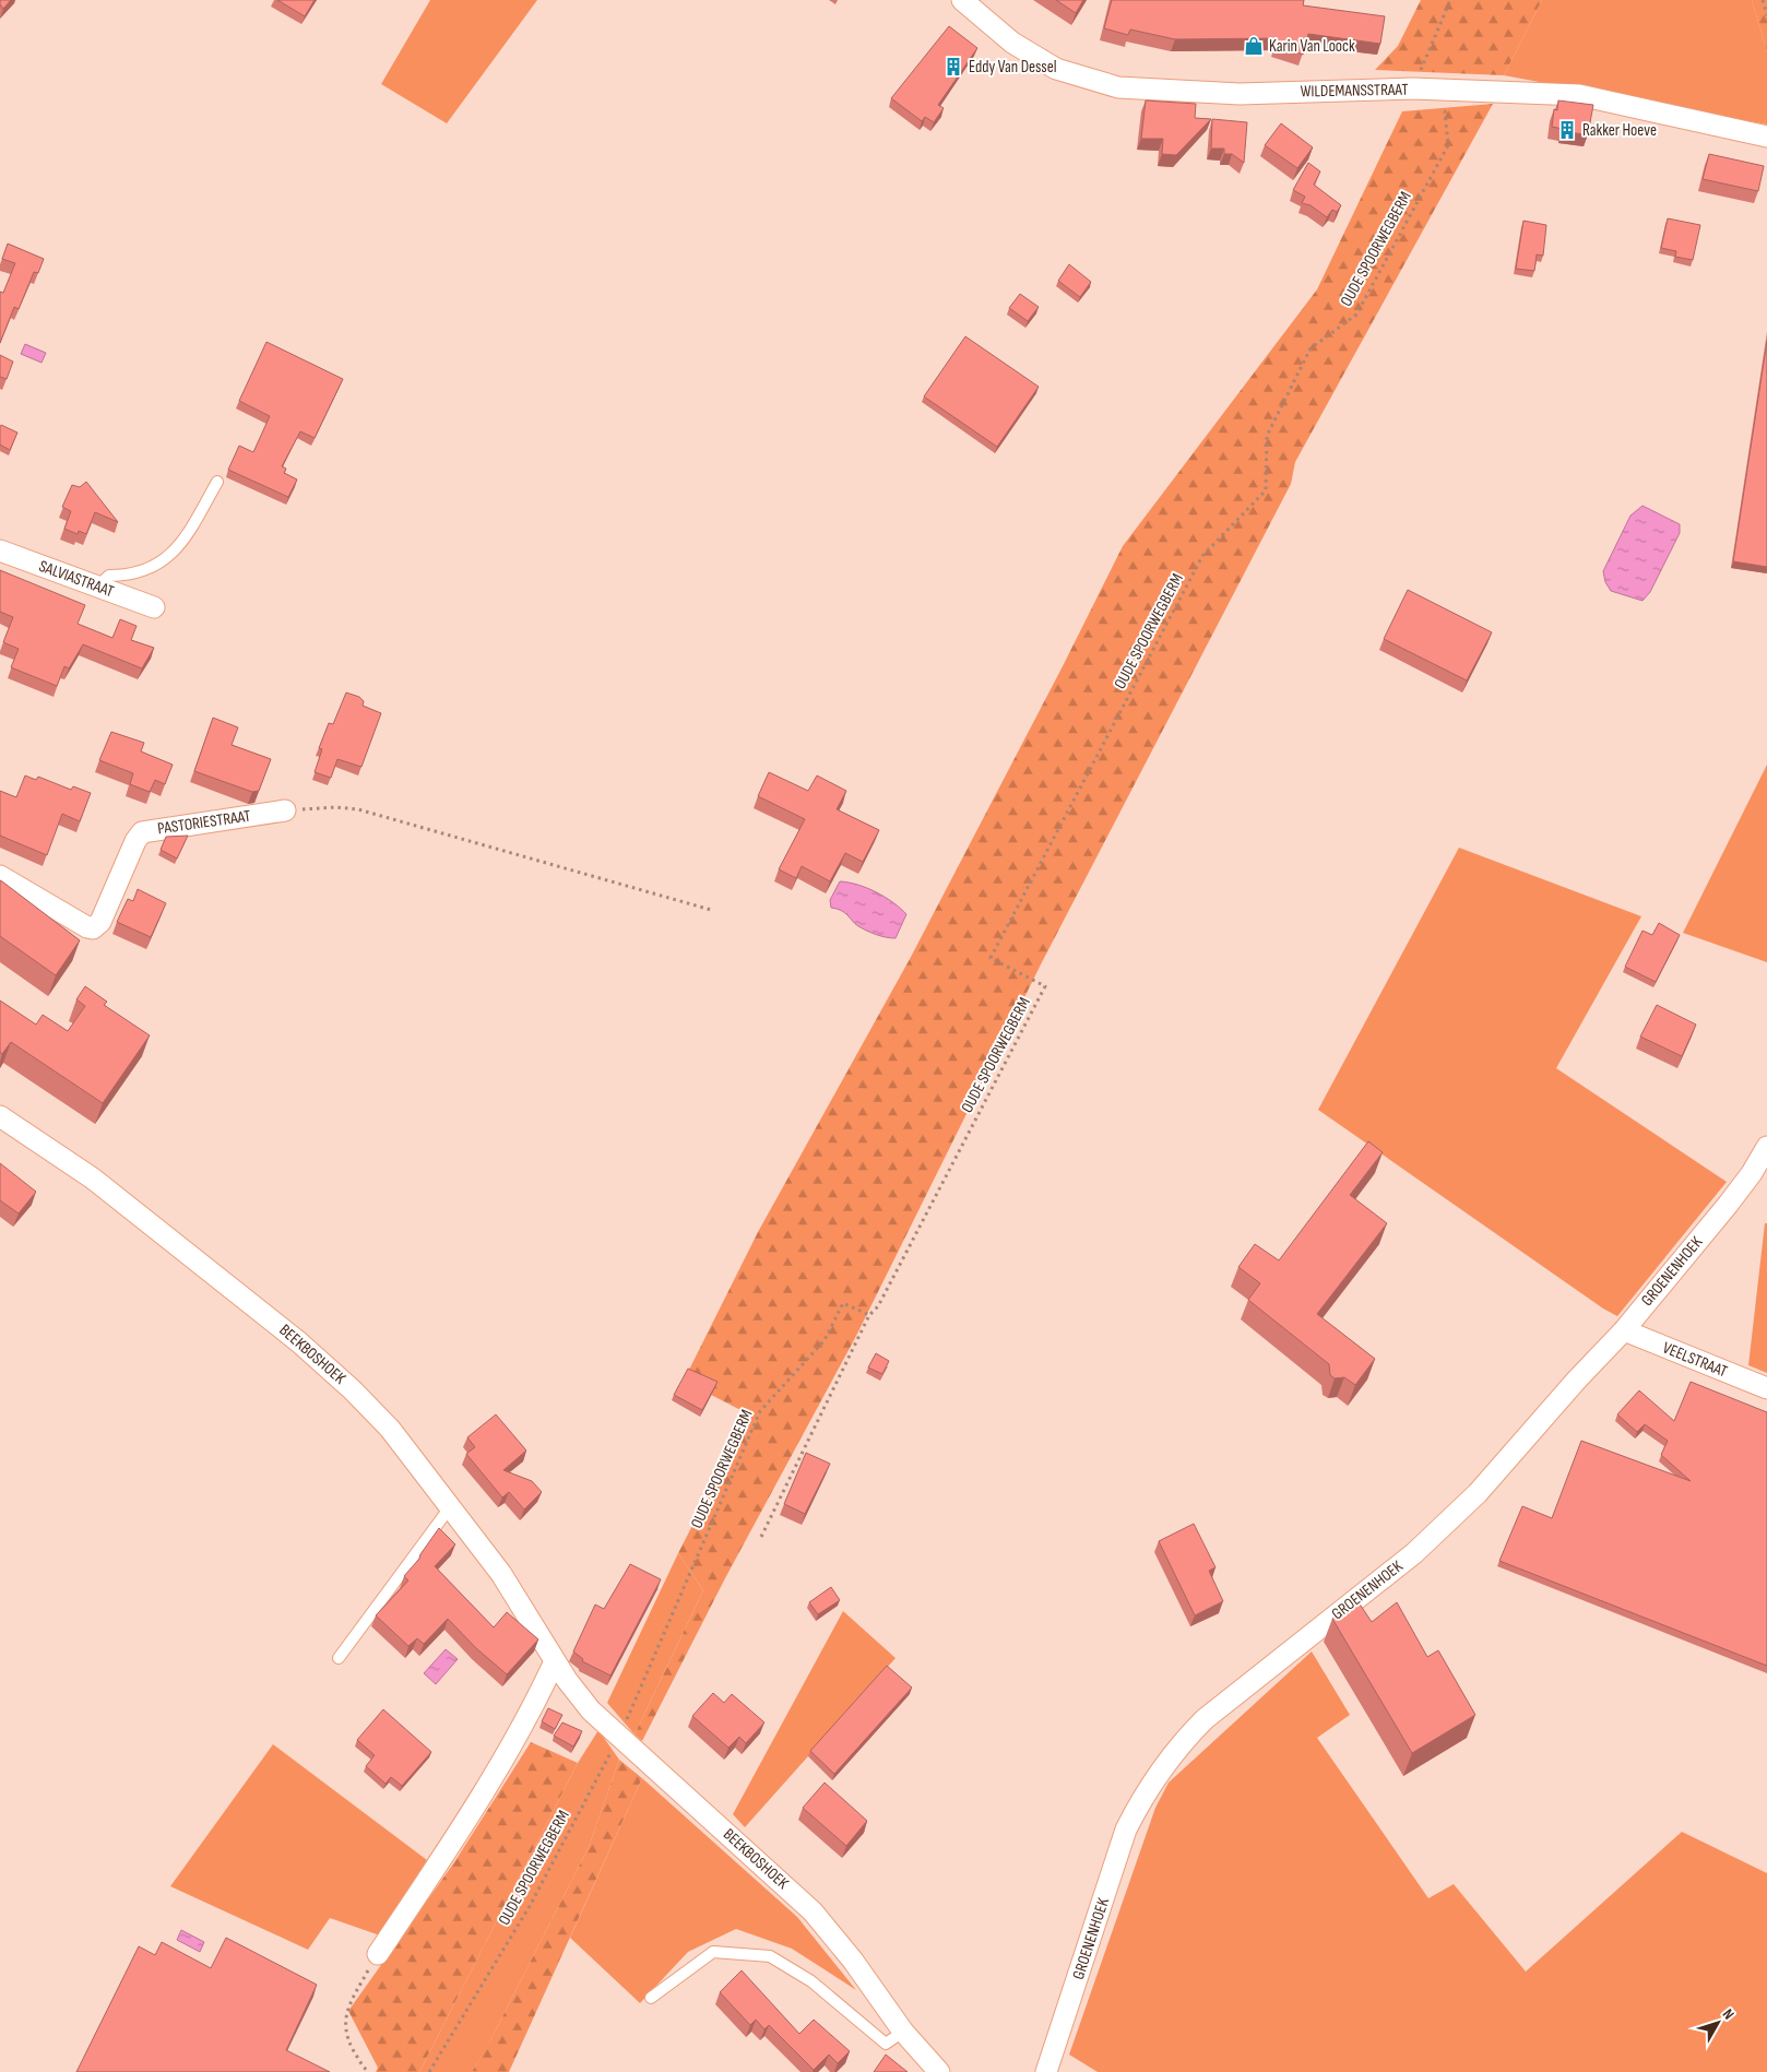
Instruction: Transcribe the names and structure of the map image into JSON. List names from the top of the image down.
{
  "streets": {
    "street": [
      "WILDEMANSSTRAAT",
      "SALVIASTRAAT",
      "PASTORIESTRAAT",
      "GROENENHOEK",
      "BEEKBOSHOEK",
      "VEELSTRAAT"
    ],
    "path": ["OUDE SPOORWEGBERM"]
  },
  "crossings": [
    ["WILDEMANSSTRAAT", "OUDE SPOORWEGBERM"],
    ["OUDE SPOORWEGBERM", "BEEKBOSHOEK"],
    ["GROENENHOEK", "VEELSTRAAT"]
  ],
  "places": {
    "shop": ["Karin Van Loock"],
    "building": ["Eddy Van Dessel", "Rakker Hoeve"]
  },
  "north": "top right"
}
